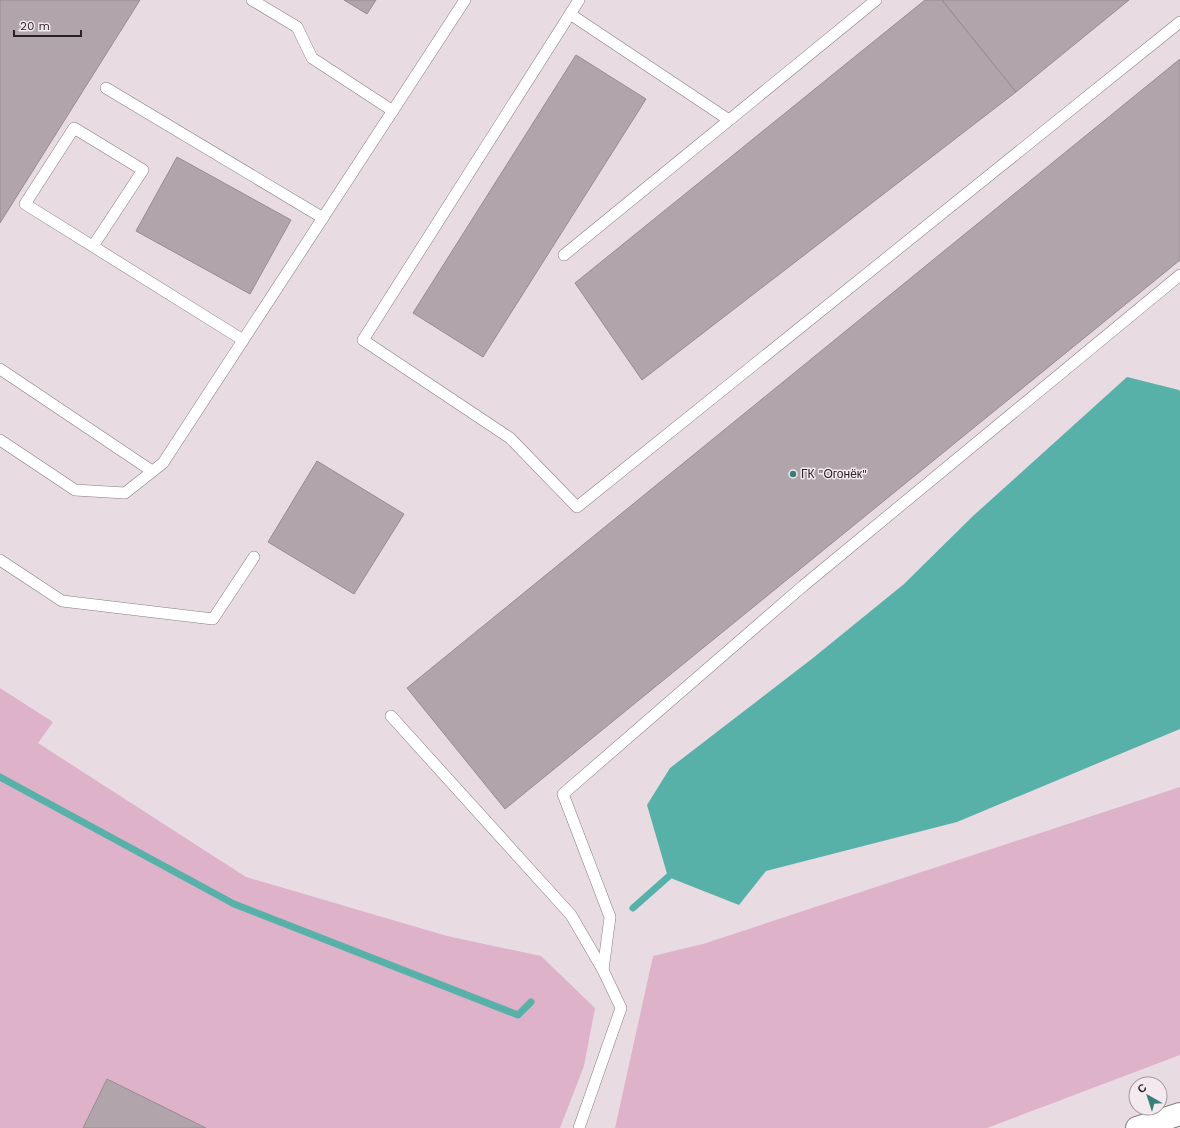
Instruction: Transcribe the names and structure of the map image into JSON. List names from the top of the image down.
{
  "places": ["ГК \"Огонёк\""],
  "scale_bar": "20 m",
  "north": "top left"
}
